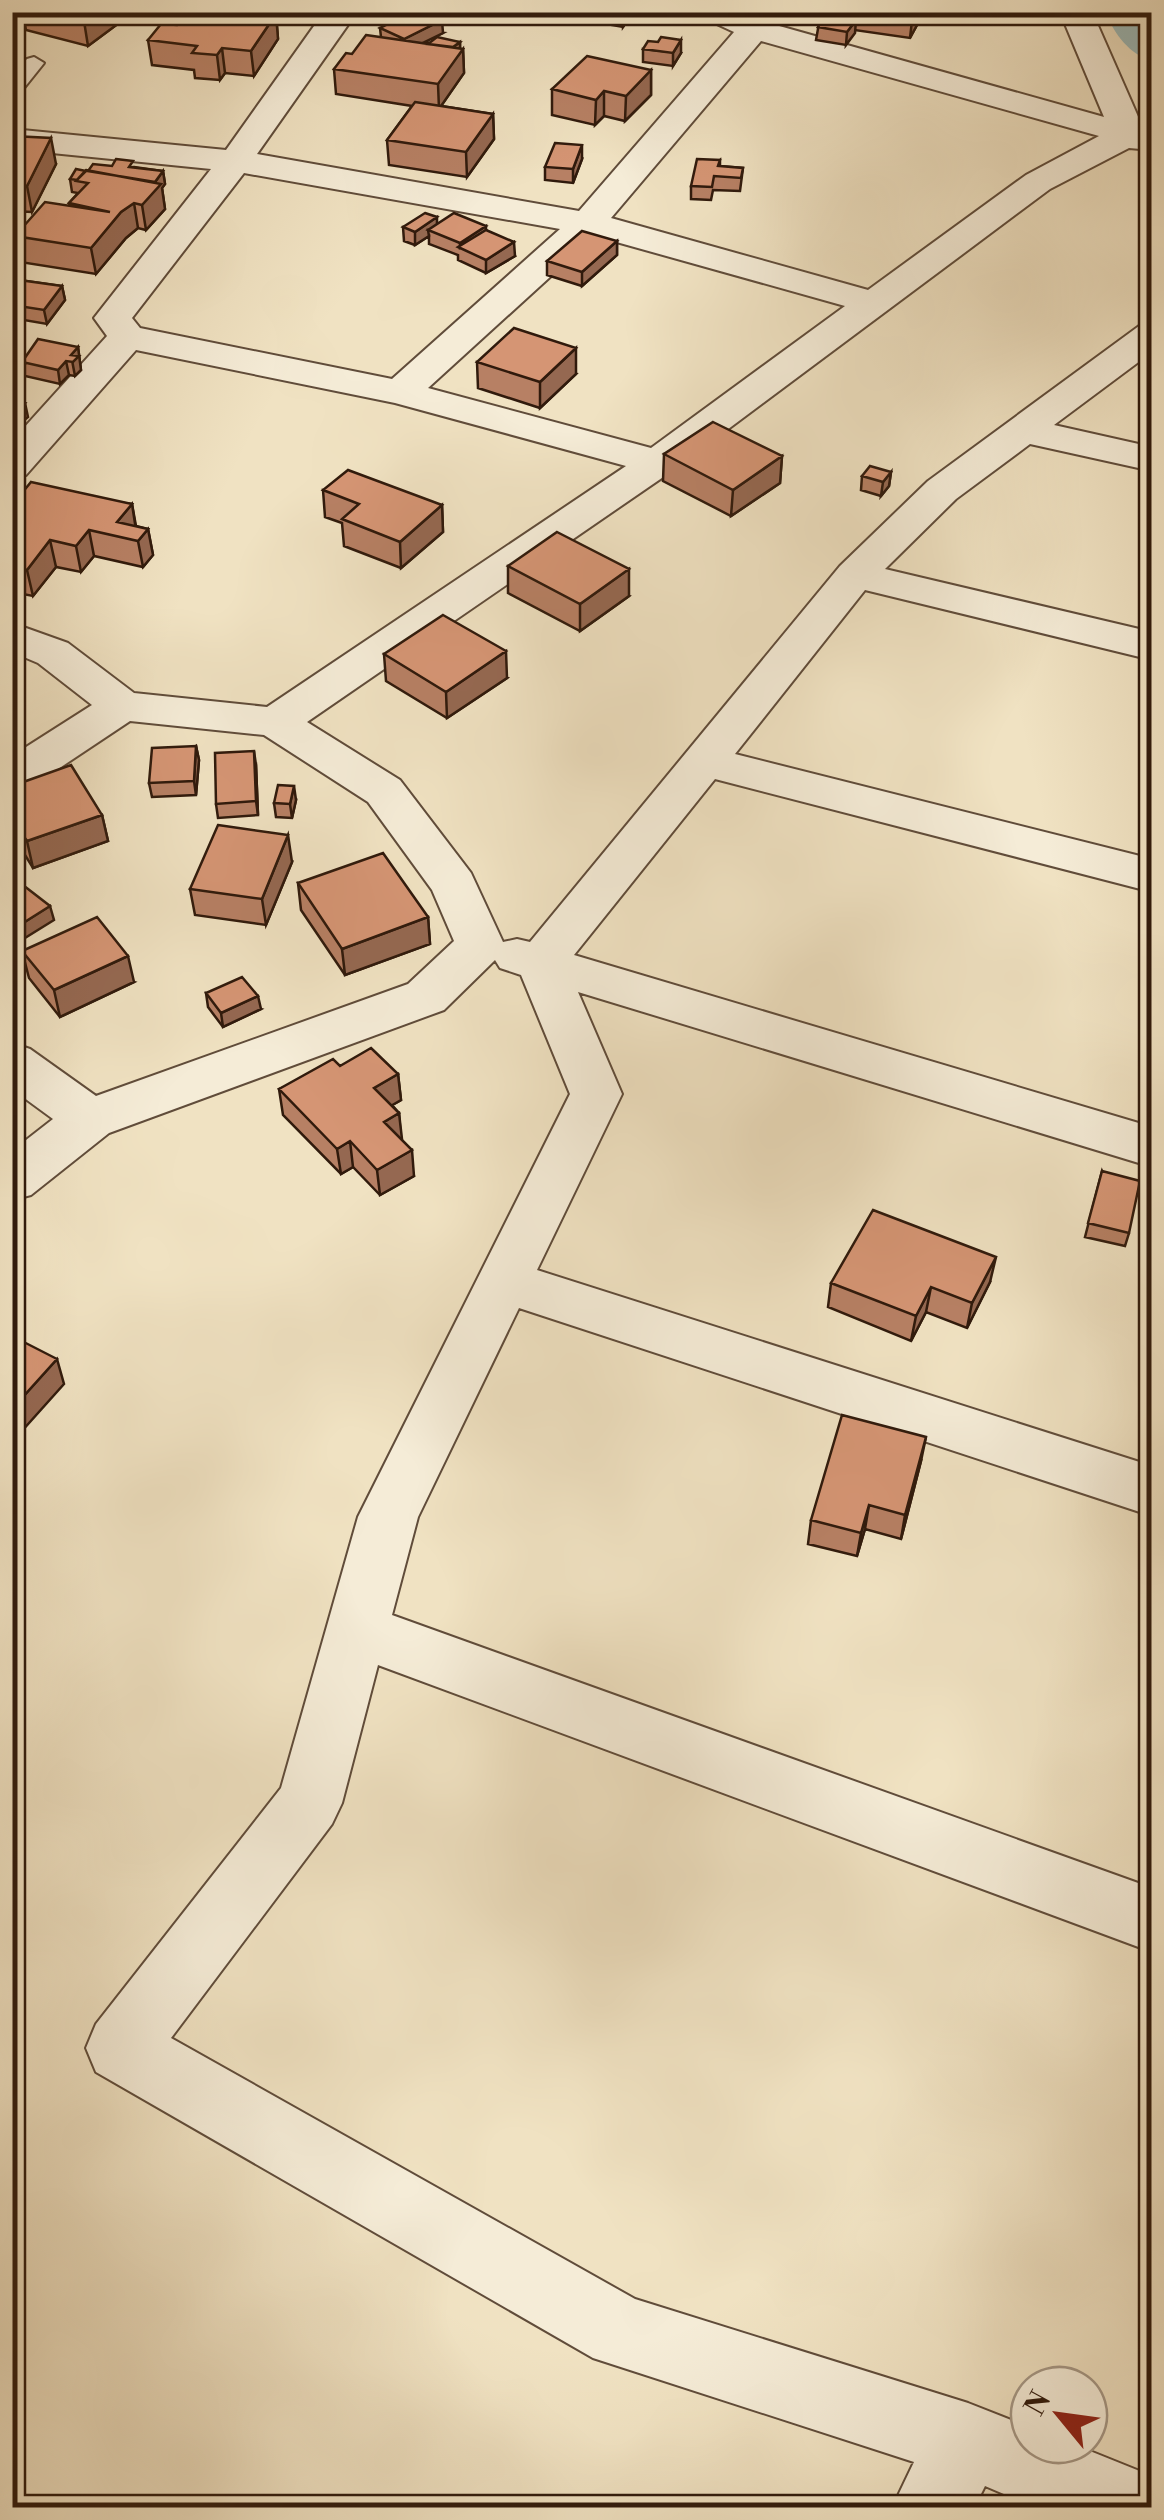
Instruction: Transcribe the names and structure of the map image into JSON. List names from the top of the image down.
{
  "north": "top left"
}
